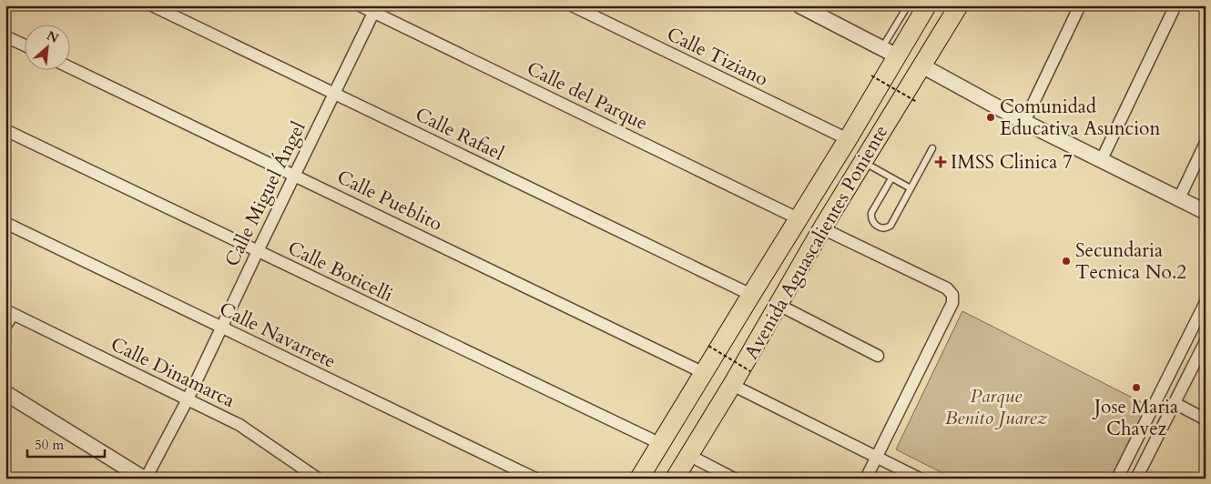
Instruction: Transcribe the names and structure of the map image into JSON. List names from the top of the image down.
{
  "streets": {
    "main road": ["Avenida Aguascalientes Poniente"],
    "street": [
      "Calle Tiziano",
      "Calle del Parque",
      "Calle Rafael",
      "Calle Miguel Ángel",
      "Calle Pueblito",
      "Calle Boticelli",
      "Calle Navarrete",
      "Calle Dinamarca"
    ]
  },
  "crossings": [
    ["Calle Tiziano", "Avenida Aguascalientes Poniente"],
    ["Calle del Parque", "Calle Miguel Ángel"],
    ["Calle del Parque", "Avenida Aguascalientes Poniente"],
    ["Calle Rafael", "Calle Miguel Ángel"],
    ["Calle Rafael", "Avenida Aguascalientes Poniente"],
    ["Calle Miguel Ángel", "Calle Pueblito"],
    ["Calle Miguel Ángel", "Calle Boticelli"],
    ["Calle Miguel Ángel", "Calle Navarrete"],
    ["Calle Miguel Ángel", "Calle Dinamarca"],
    ["Calle Pueblito", "Avenida Aguascalientes Poniente"],
    ["Avenida Aguascalientes Poniente", "Calle Boticelli"]
  ],
  "parks": ["Parque Benito Juarez"],
  "places": {
    "other": ["Comunidad Educativa Asuncion", "Secundaria Tecnica No.2", "Jose Maria Chavez"],
    "health": ["IMSS Clinica 7"]
  },
  "scale_bar": "50 m",
  "north": "top right"
}
